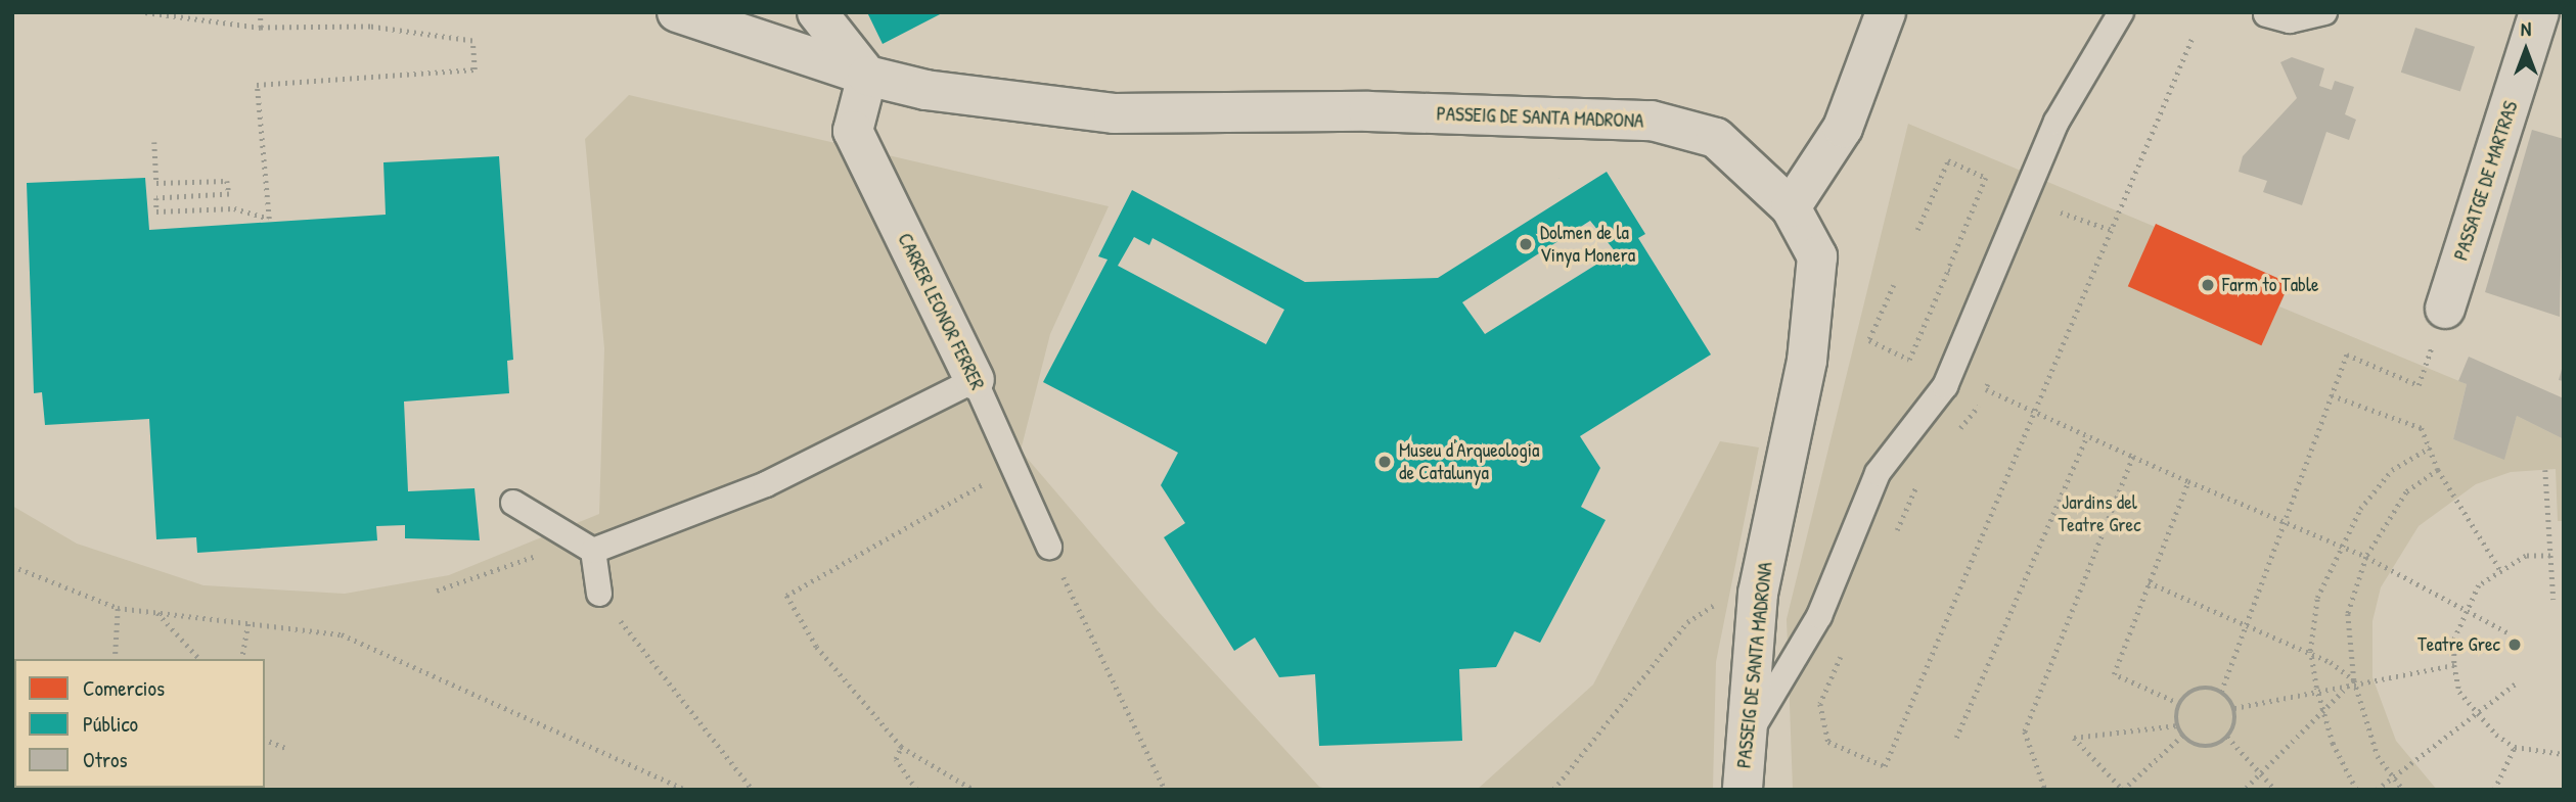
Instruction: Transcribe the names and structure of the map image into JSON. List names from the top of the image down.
{
  "streets": {
    "street": ["PASSEIG DE SANTA MADRONA", "PASSATGE DE MARTRAS", "CARRER LEONOR FERRER"]
  },
  "crossings": [
    ["PASSEIG DE SANTA MADRONA", "CARRER LEONOR FERRER"]
  ],
  "parks": ["Jardins del Teatre Grec"],
  "places": [
    "Dolmen de la Vinya Monera",
    "Farm to Table",
    "Museu d'Arqueologia de Catalunya",
    "Teatre Grec"
  ],
  "legend": ["Comercios", "Público", "Otros"],
  "north": "top"
}
